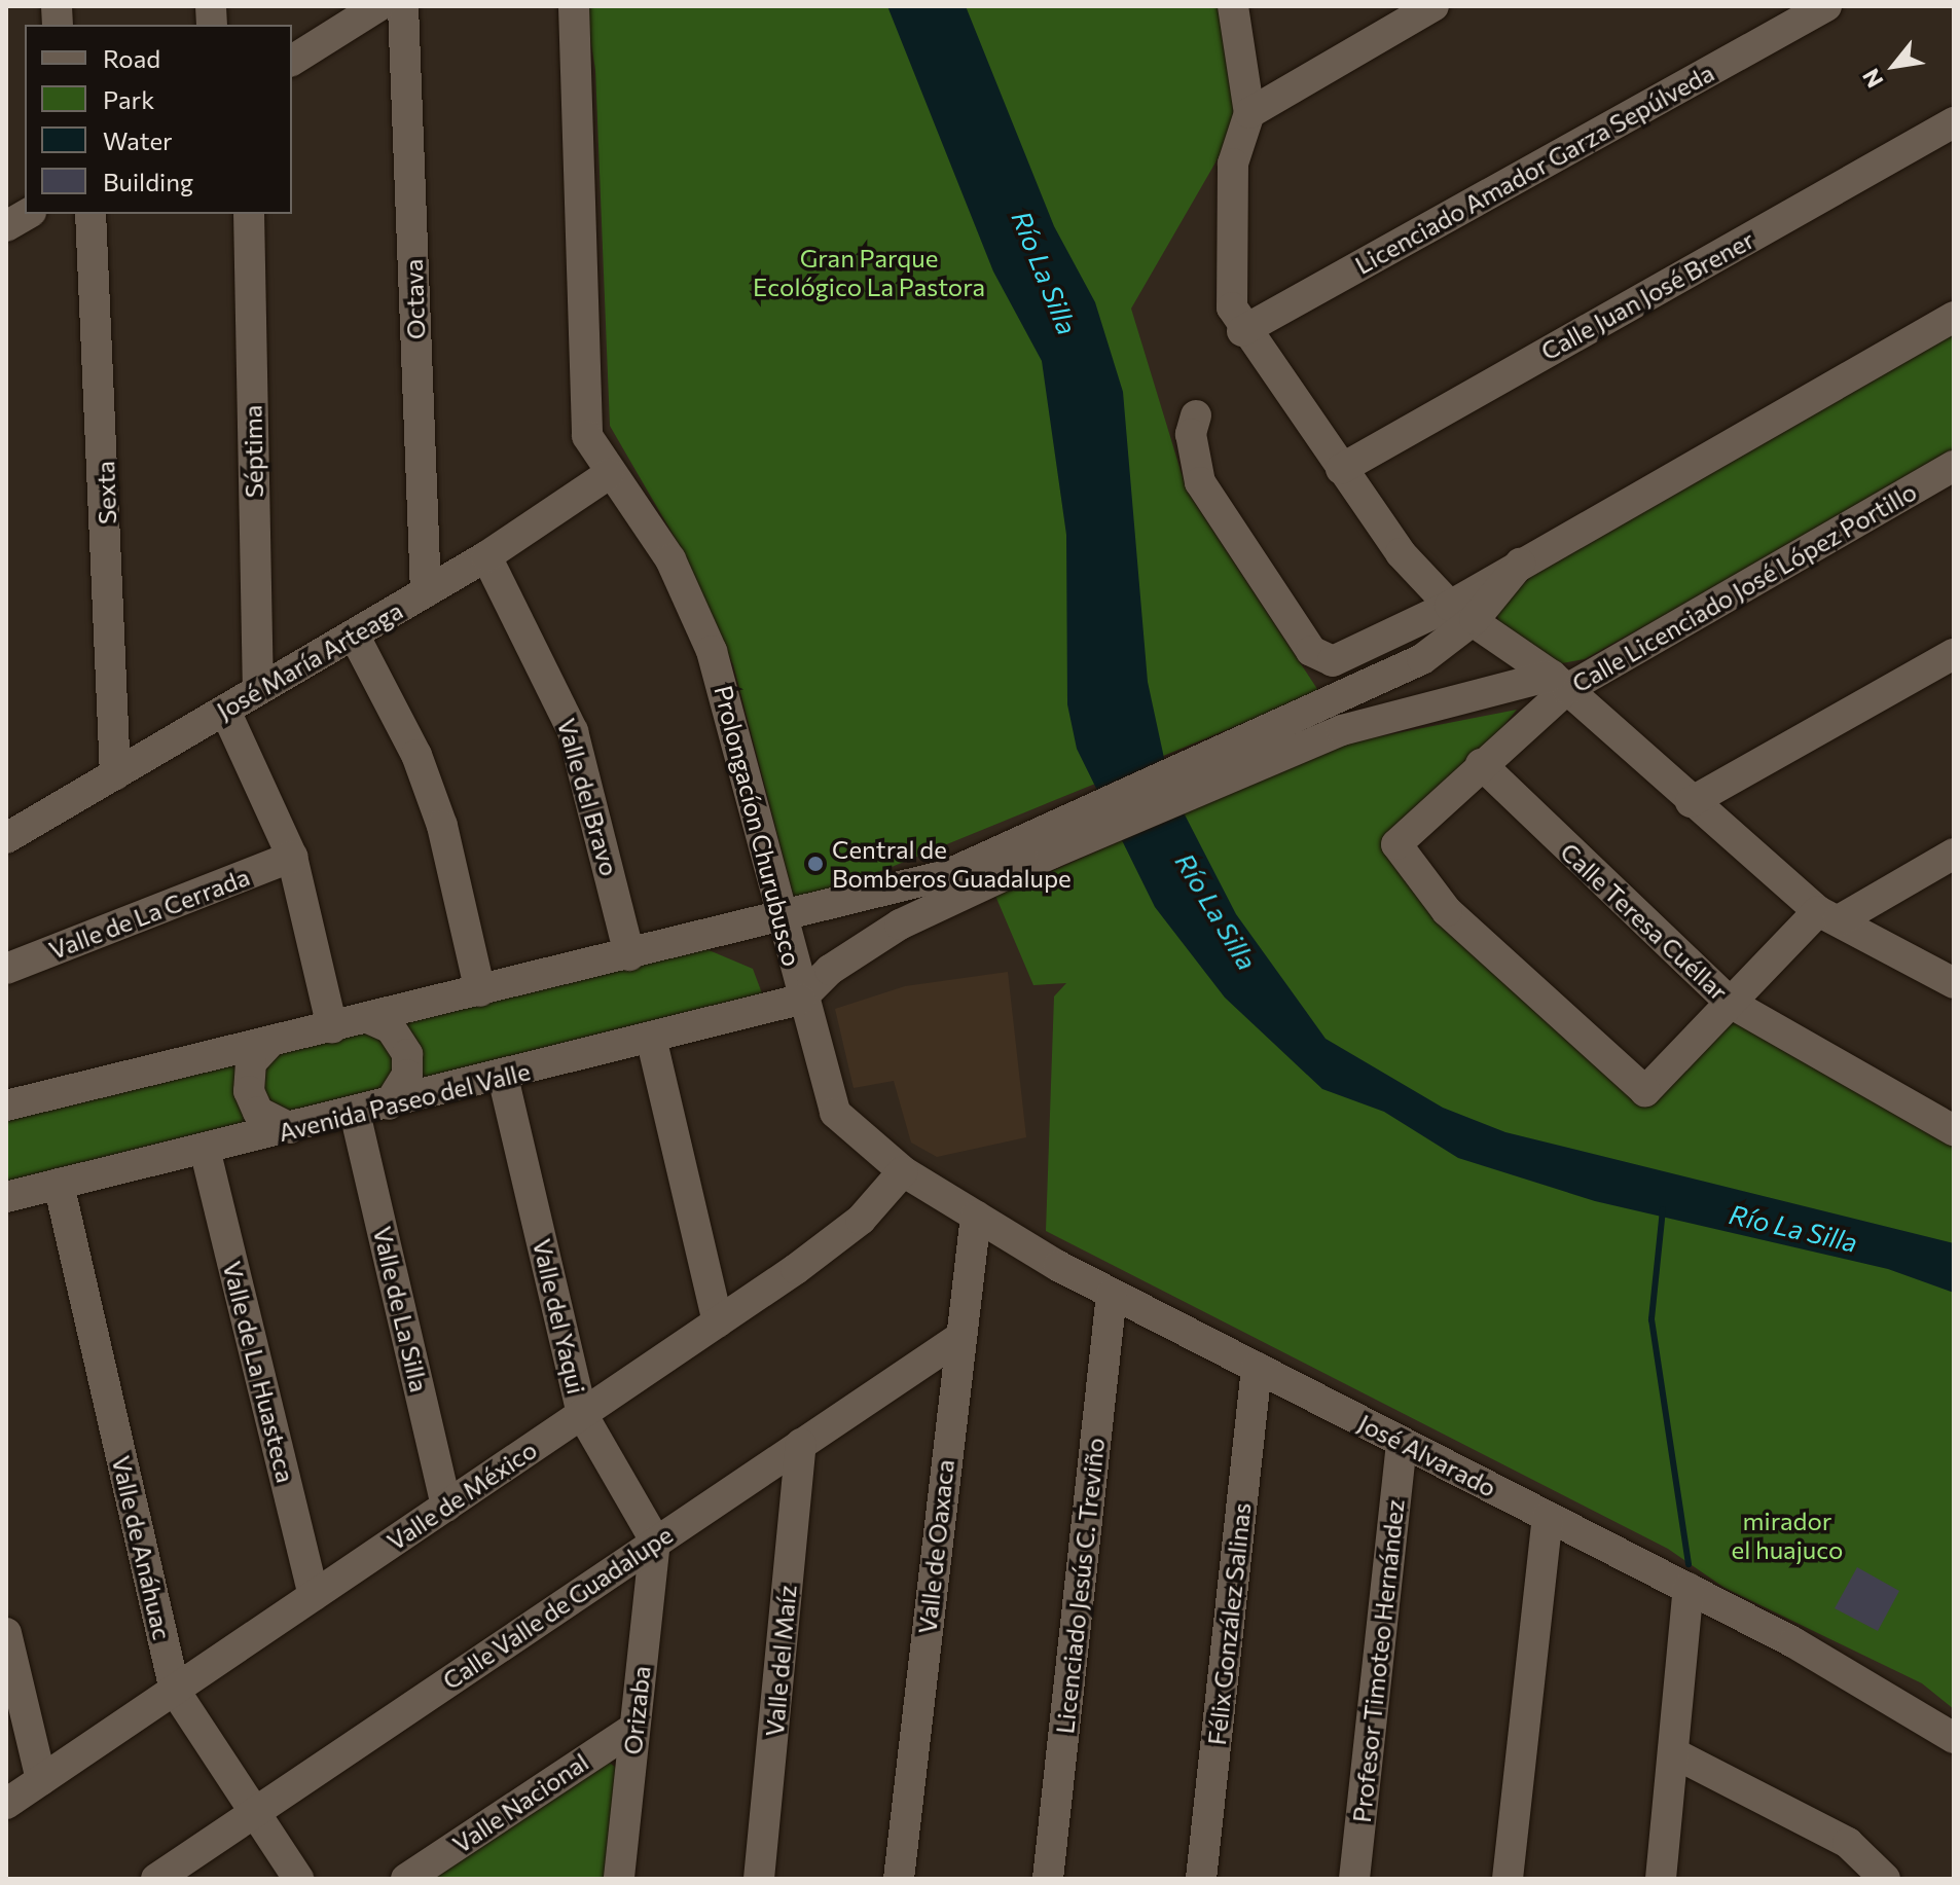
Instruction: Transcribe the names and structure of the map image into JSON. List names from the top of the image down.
{
  "streets": {
    "street": [
      "Licenciado Amador Garza Sepúlveda",
      "Calle Juan José Brener",
      "Octava",
      "Séptima",
      "Sexta",
      "Calle Licenciado José López Portillo",
      "José María Arteaga",
      "Valle del Bravo",
      "Prolongacíon Churubusco",
      "Valle de La Cerrada",
      "Calle Teresa Cuéllar",
      "Avenida Paseo del Valle",
      "Valle de La Silla",
      "Valle del Yaqui",
      "Valle de La Huasteca",
      "José Alvarado",
      "Valle de México",
      "Valle de Oaxaca",
      "Valle de Anáhuac",
      "Licenciado Jesús C. Treviño",
      "Calle Valle de Guadalupe",
      "Félix González Salinas",
      "Valle del Maíz",
      "Profesor Timoteo Hernández",
      "Orizaba",
      "Valle Nacional"
    ]
  },
  "crossings": [
    ["Octava", "José María Arteaga"],
    ["Séptima", "José María Arteaga"],
    ["Sexta", "José María Arteaga"],
    ["Calle Licenciado José López Portillo", "Prolongacíon Churubusco"],
    ["Calle Licenciado José López Portillo", "Calle Teresa Cuéllar"],
    ["Calle Licenciado José López Portillo", "Avenida Paseo del Valle"],
    ["José María Arteaga", "Valle del Bravo"],
    ["José María Arteaga", "Prolongacíon Churubusco"],
    ["Prolongacíon Churubusco", "Avenida Paseo del Valle"],
    ["Prolongacíon Churubusco", "José Alvarado"],
    ["Prolongacíon Churubusco", "Valle de México"],
    ["Avenida Paseo del Valle", "Valle de La Silla"],
    ["Avenida Paseo del Valle", "Valle del Yaqui"],
    ["Avenida Paseo del Valle", "Valle de La Huasteca"],
    ["Avenida Paseo del Valle", "Valle de Anáhuac"],
    ["Valle de La Silla", "Valle de México"],
    ["Valle del Yaqui", "Valle de México"],
    ["Valle del Yaqui", "Calle Valle de Guadalupe"],
    ["Valle del Yaqui", "Orizaba"],
    ["Valle de La Huasteca", "Valle de México"],
    ["José Alvarado", "Valle de México"],
    ["José Alvarado", "Valle de Oaxaca"],
    ["José Alvarado", "Licenciado Jesús C. Treviño"],
    ["José Alvarado", "Félix González Salinas"],
    ["José Alvarado", "Profesor Timoteo Hernández"],
    ["Valle de México", "Valle de Anáhuac"],
    ["Valle de Oaxaca", "Calle Valle de Guadalupe"],
    ["Valle de Anáhuac", "Calle Valle de Guadalupe"],
    ["Calle Valle de Guadalupe", "Valle del Maíz"],
    ["Calle Valle de Guadalupe", "Orizaba"],
    ["Orizaba", "Valle Nacional"]
  ],
  "water": ["Río La Silla"],
  "parks": ["Gran Parque Ecológico La Pastora", "mirador el huajuco"],
  "places": ["Central de Bomberos Guadalupe"],
  "legend": [
    "Road",
    "Park",
    "Water",
    "Building"
  ],
  "north": "bottom left"
}
